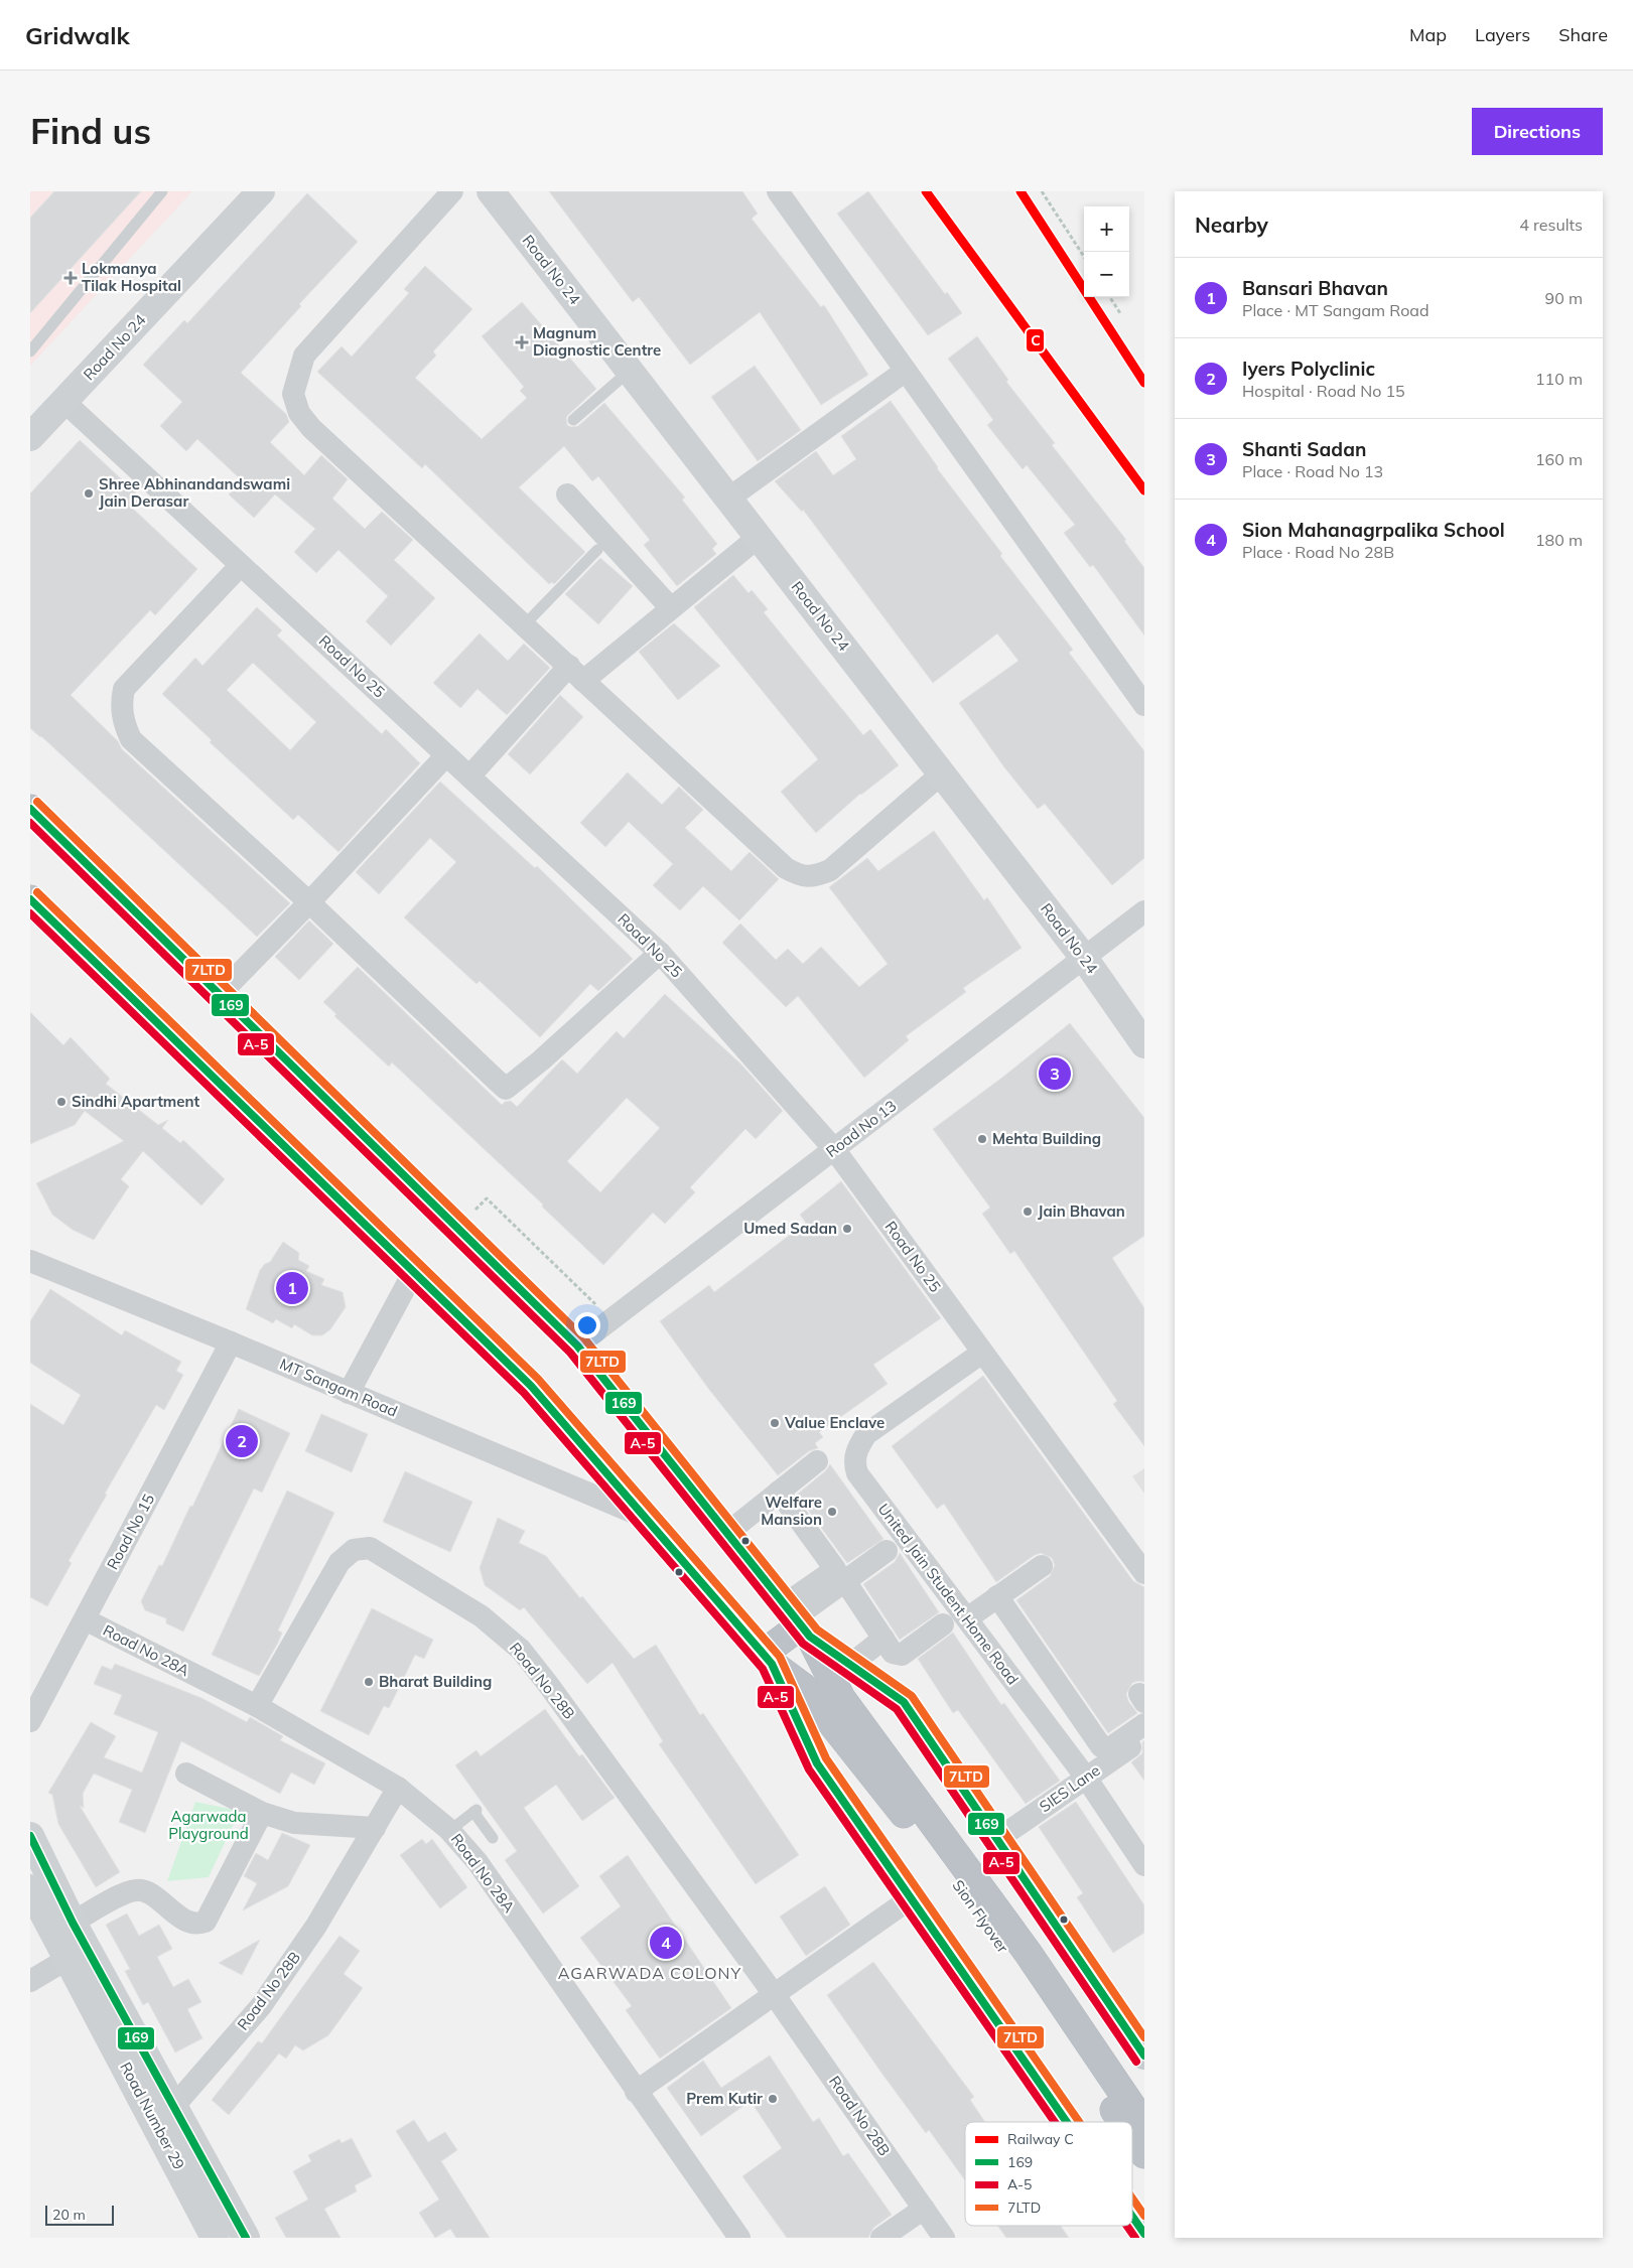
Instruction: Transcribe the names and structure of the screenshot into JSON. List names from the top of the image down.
{
  "streets": {
    "highway": ["Sion Flyover"],
    "street": [
      "Road No 24",
      "Road No 25",
      "Road No 13",
      "MT Sangam Road",
      "Road No 15",
      "United Jain Student Home Road",
      "Road No 28A",
      "Road No 28B",
      "SIES Lane",
      "Road Number 29"
    ]
  },
  "crossings": [
    ["Road No 24", "Road No 25"],
    ["Road No 24", "Road No 13"],
    ["Road No 25", "Road No 13"],
    ["Road No 25", "United Jain Student Home Road"],
    ["Road No 13", "Sion Flyover"],
    ["MT Sangam Road", "Road No 15"],
    ["MT Sangam Road", "Sion Flyover"],
    ["Road No 15", "Road No 28A"],
    ["United Jain Student Home Road", "SIES Lane"],
    ["Road No 28A", "Road No 28B"],
    ["Road No 28B", "Road Number 29"]
  ],
  "districts": ["AGARWADA COLONY"],
  "parks": ["Agarwada Playground"],
  "places": {
    "health": ["Lokmanya Tilak Hospital", "Magnum Diagnostic Centre"],
    "other": [
      "Shree Abhinandandswami Jain Derasar",
      "Sindhi Apartment",
      "Mehta Building",
      "Jain Bhavan",
      "Umed Sadan",
      "Value Enclave",
      "Welfare Mansion",
      "Bharat Building",
      "Prem Kutir"
    ]
  },
  "lines": [
    "rail line C",
    "transit line 7LTD",
    "transit line 169",
    "transit line A-5"
  ],
  "legend": [
    "Railway C",
    "169",
    "A-5",
    "7LTD"
  ],
  "scale_bar": "20 m",
  "page": {
    "header": "Gridwalk",
    "nav": ["Map", "Layers", "Share"],
    "buttons": "Directions",
    "title": "Find us",
    "heading": ["Nearby", "4 results"],
    "map_buttons": ["+", "−"],
    "list": [
      {
        "mark": "1",
        "name": "Bansari Bhavan",
        "note": "Place · MT Sangam Road",
        "value": "90 m"
      },
      {
        "mark": "2",
        "name": "Iyers Polyclinic",
        "note": "Hospital · Road No 15",
        "value": "110 m"
      },
      {
        "mark": "3",
        "name": "Shanti Sadan",
        "note": "Place · Road No 13",
        "value": "160 m"
      },
      {
        "mark": "4",
        "name": "Sion Mahanagrpalika School",
        "note": "Place · Road No 28B",
        "value": "180 m"
      }
    ],
    "pins": [
      "3",
      "1",
      "2",
      "4"
    ],
    "scale": "20 m"
  }
}
